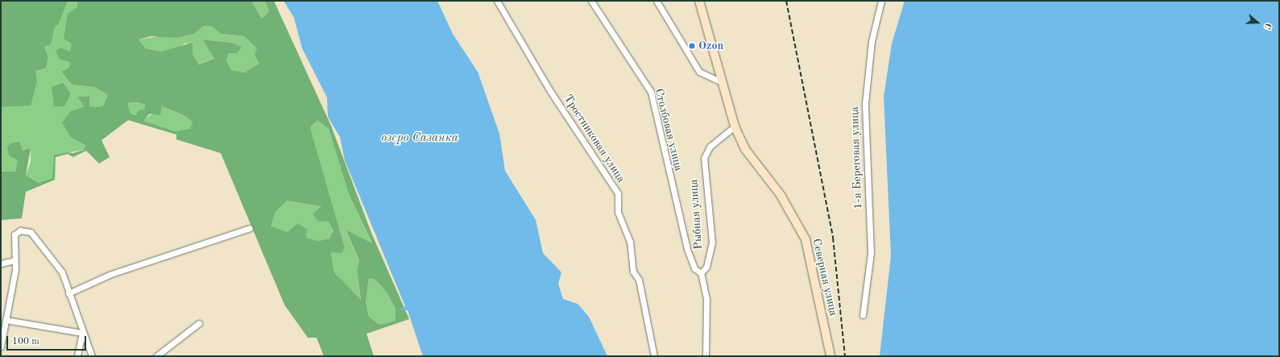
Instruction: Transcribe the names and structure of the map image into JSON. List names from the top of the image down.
{
  "streets": {
    "street": [
      "Столбовая улица",
      "Тростниковая улица",
      "1-я Береговая улица",
      "Рыбная улица",
      "Северная улица"
    ]
  },
  "crossings": [
    ["Столбовая улица", "Рыбная улица"],
    ["Рыбная улица", "Северная улица"]
  ],
  "water": ["озеро Сазанка"],
  "places": ["Ozon"],
  "scale_bar": "100 m",
  "north": "right"
}
